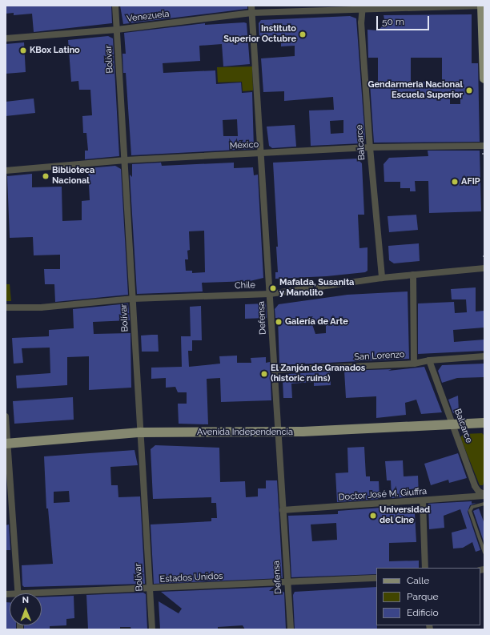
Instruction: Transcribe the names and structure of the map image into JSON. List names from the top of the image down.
{
  "streets": {
    "main road": ["Avenida Independencia"],
    "street": [
      "Venezuela",
      "Bolívar",
      "Balcarce",
      "México",
      "Chile",
      "Defensa",
      "San Lorenzo",
      "Doctor José M. Giuffra",
      "Estados Unidos"
    ]
  },
  "crossings": [
    ["Venezuela", "Bolívar"],
    ["Venezuela", "Balcarce"],
    ["Venezuela", "Defensa"],
    ["Bolívar", "México"],
    ["Bolívar", "Chile"],
    ["Bolívar", "Avenida Independencia"],
    ["Bolívar", "Estados Unidos"],
    ["Balcarce", "México"],
    ["Balcarce", "Chile"],
    ["Balcarce", "San Lorenzo"],
    ["Balcarce", "Avenida Independencia"],
    ["Balcarce", "Doctor José M. Giuffra"],
    ["México", "Defensa"],
    ["Chile", "Defensa"],
    ["Defensa", "San Lorenzo"],
    ["Defensa", "Avenida Independencia"],
    ["Defensa", "Doctor José M. Giuffra"],
    ["Defensa", "Estados Unidos"]
  ],
  "places": [
    "Instituto Superior Octubre",
    "KBox Latino",
    "Gendarmeria Nacional Escuela Superior",
    "Biblioteca Nacional",
    "AFIP",
    "Mafalda, Susanita y Manolito",
    "Galería de Arte",
    "El Zanjón de Granados (historic ruins)",
    "Universidad del Cine"
  ],
  "legend": ["Calle", "Parque", "Edificio"],
  "scale_bar": "50 m",
  "north": "top"
}
